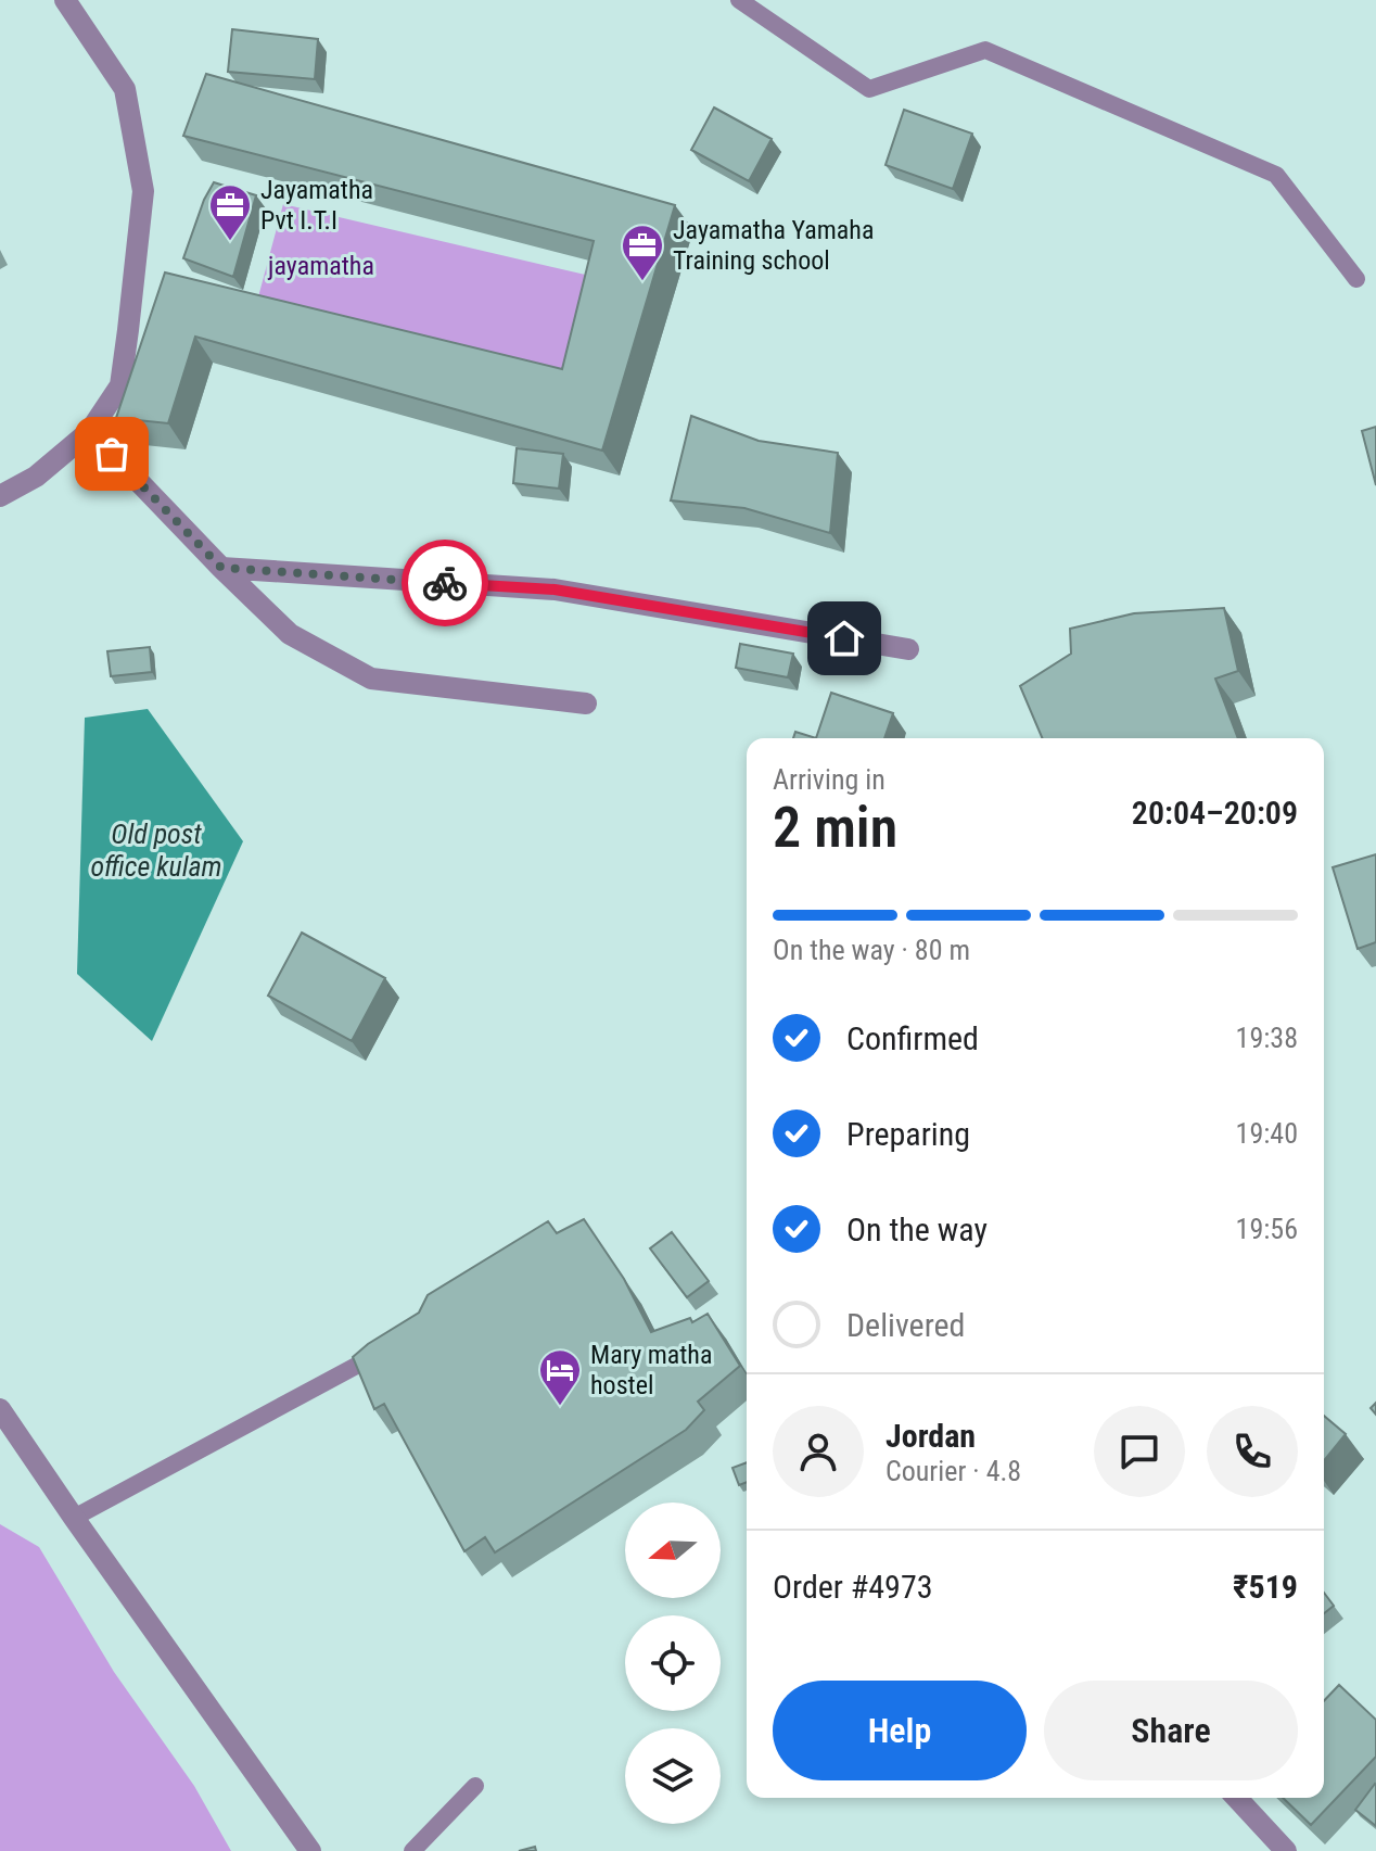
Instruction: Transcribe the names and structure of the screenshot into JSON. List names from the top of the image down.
{
  "water": ["Old post office kulam"],
  "parks": ["jayamatha"],
  "places": {
    "office": ["Jayamatha Pvt I.T.I", "Jayamatha Yamaha Training school"],
    "hotel": ["Mary matha hostel"]
  },
  "north": "left",
  "page": {
    "heading": ["2 min", "Arriving in", "20:04–20:09"],
    "panel": [
      "Jordan",
      "Courier · 4.8",
      "Order #4973",
      "₹519"
    ],
    "bar": "On the way · 80 m",
    "list": [
      ["Confirmed", "19:38"],
      ["Preparing", "19:40"],
      ["On the way", "19:56"],
      "Delivered"
    ],
    "buttons": ["Help", "Share"]
  }
}
